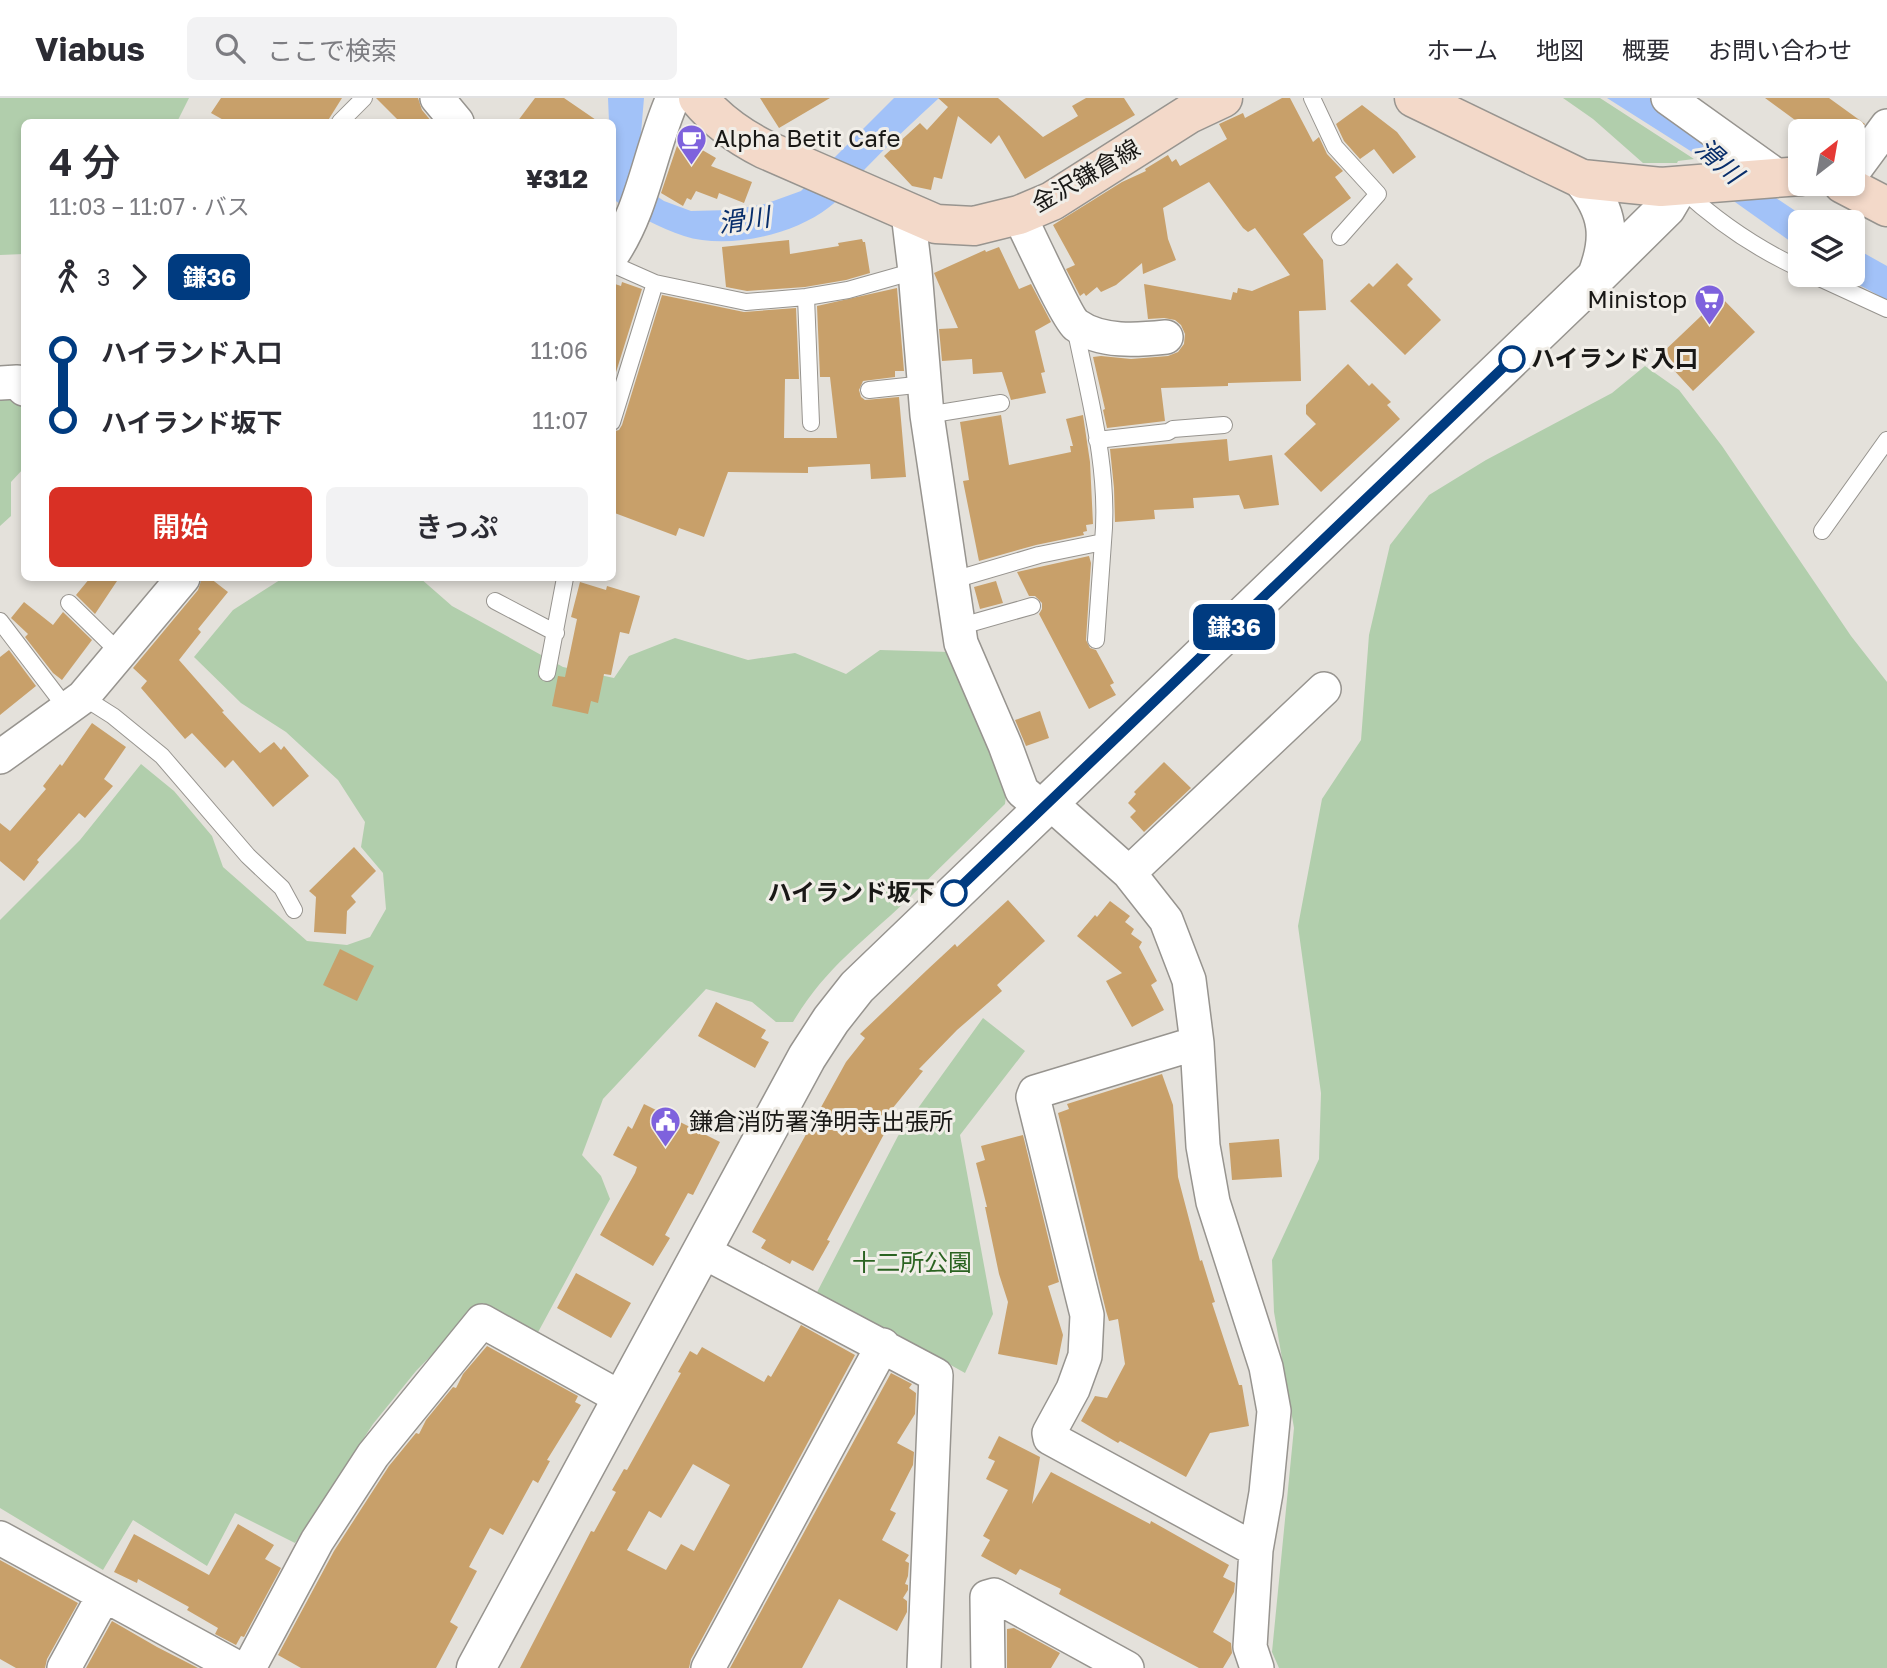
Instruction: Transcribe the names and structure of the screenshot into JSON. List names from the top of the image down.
{
  "streets": {
    "main road": ["金沢鎌倉線"]
  },
  "water": ["滑川"],
  "parks": ["十二所公園"],
  "places": {
    "cafe": ["Alpha Betit Cafe"],
    "supermarket": ["Ministop"],
    "other": ["ハイランド入口", "ハイランド坂下"],
    "public building": ["鎌倉消防署浄明寺出張所"]
  },
  "lines": ["bus line 鎌36"],
  "north": "top right",
  "page": {
    "header": "Viabus",
    "search": "ここで検索",
    "nav": [
      "ホーム",
      "地図",
      "概要",
      "お問い合わせ"
    ],
    "on_map": "鎌36",
    "heading": ["4 分", "11:03 – 11:07 · バス", "¥312"],
    "legs": ["3", "鎌36"],
    "list": [
      {
        "name": "ハイランド入口",
        "value": "11:06"
      },
      {
        "name": "ハイランド坂下",
        "value": "11:07"
      }
    ],
    "buttons": ["開始", "きっぷ"]
  }
}
